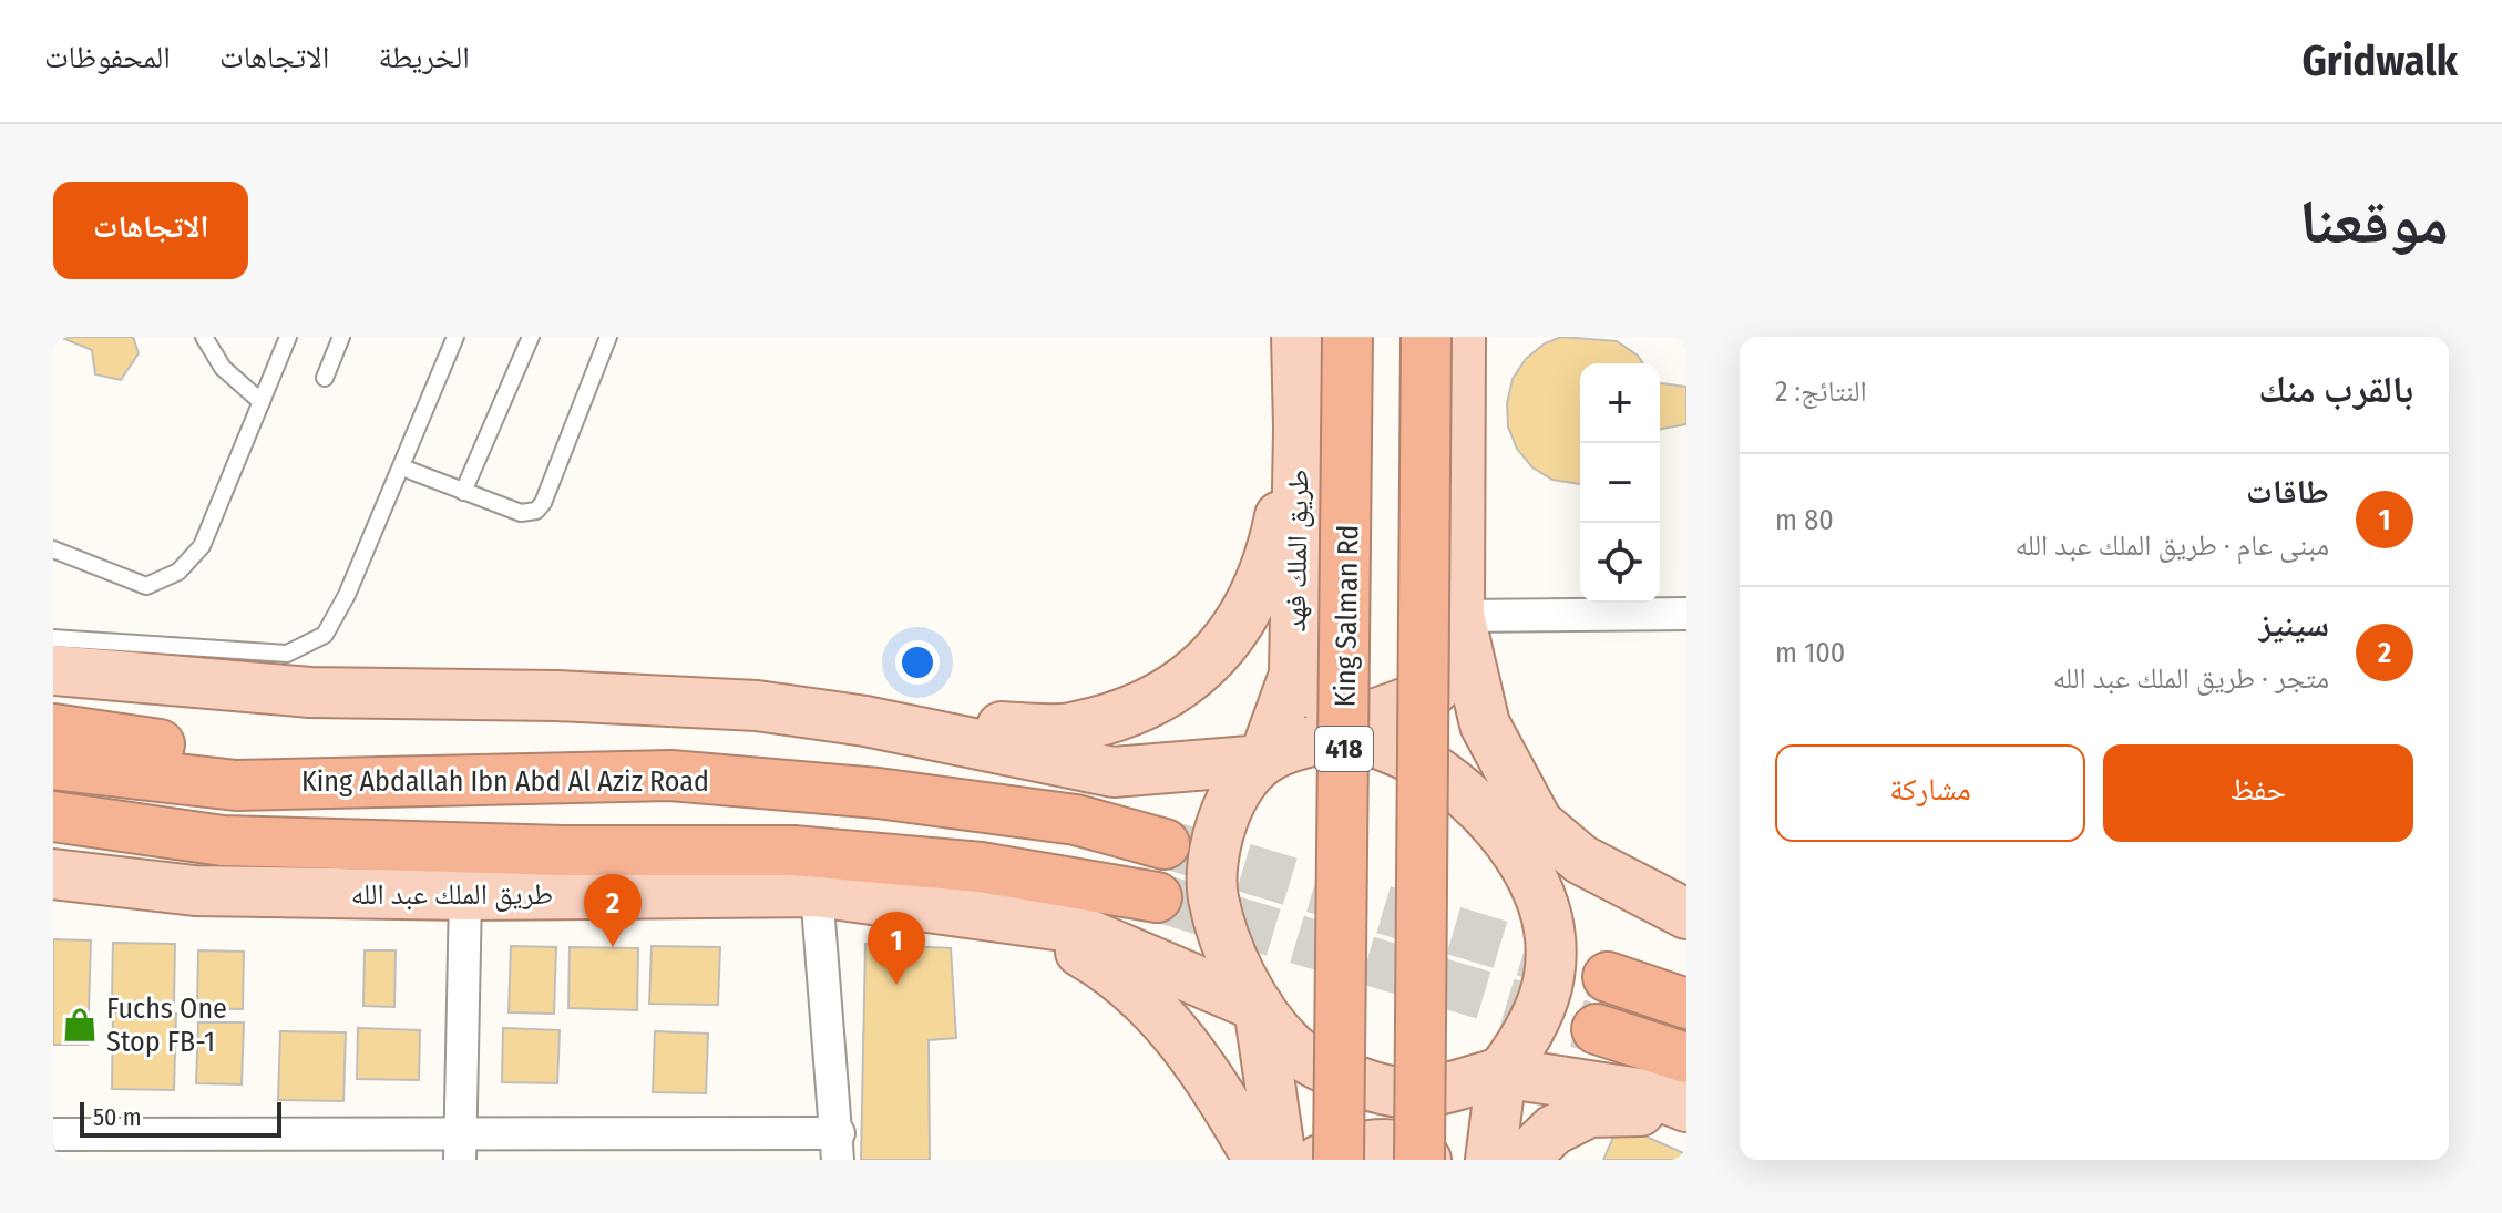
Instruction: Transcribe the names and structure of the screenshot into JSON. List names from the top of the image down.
{
  "streets": {
    "highway": ["King Salman Rd", "418", "King Abdallah Ibn Abd Al Aziz Road"],
    "main road": ["طريق الملك فهد", "طريق الملك عبد الله"]
  },
  "places": {
    "shop": ["Fuchs One Stop FB-1"]
  },
  "scale_bar": "50 m",
  "page": {
    "header": "Gridwalk",
    "nav": ["الخريطة", "الاتجاهات", "المحفوظات"],
    "title": "موقعنا",
    "buttons": [
      "الاتجاهات",
      ["حفظ", "مشاركة"]
    ],
    "heading": ["بالقرب منك", "النتائج: 2"],
    "map_buttons": ["+", "−"],
    "list": [
      {
        "mark": "1",
        "name": "طاقات",
        "note": "مبنى عام · طريق الملك عبد الله",
        "value": "80 m"
      },
      {
        "mark": "2",
        "name": "سينيز",
        "note": "متجر · طريق الملك عبد الله",
        "value": "100 m"
      }
    ],
    "pins": ["2", "1"],
    "scale": "50 m"
  }
}
